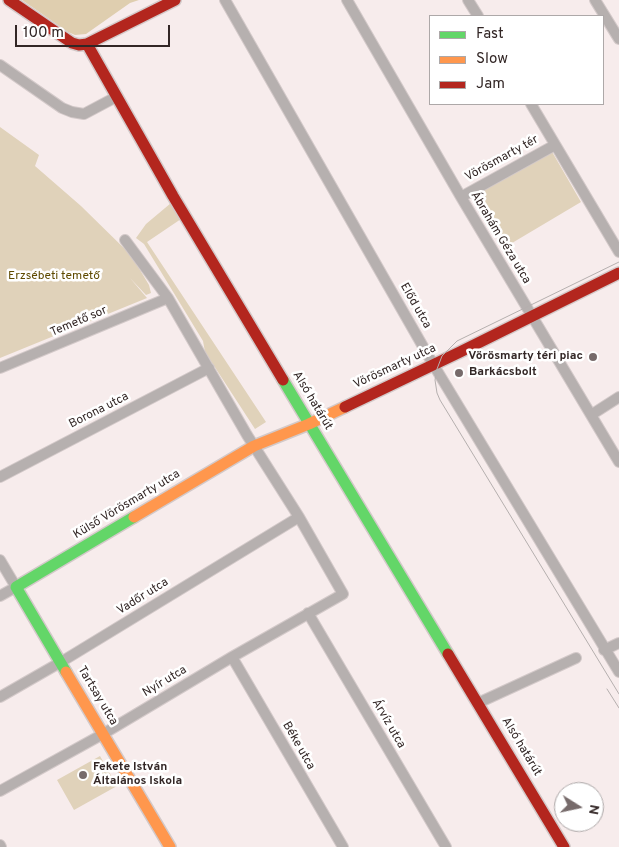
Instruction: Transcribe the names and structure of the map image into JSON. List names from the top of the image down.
{
  "streets": {
    "street": [
      "Vörösmarty tér",
      "Ábrahám Géza utca",
      "Előd utca",
      "Temető sor",
      "Vörösmarty utca",
      "Alsó határút",
      "Borona utca",
      "Külső Vörösmarty utca",
      "Vadőr utca",
      "Nyír utca",
      "Tartsay utca",
      "Árvíz utca",
      "Béke utca"
    ]
  },
  "crossings": [
    ["Vörösmarty tér", "Ábrahám Géza utca"],
    ["Ábrahám Géza utca", "Vörösmarty utca"],
    ["Előd utca", "Vörösmarty utca"],
    ["Vörösmarty utca", "Alsó határút"],
    ["Vörösmarty utca", "Külső Vörösmarty utca"],
    ["Külső Vörösmarty utca", "Tartsay utca"],
    ["Vadőr utca", "Nyír utca"],
    ["Vadőr utca", "Tartsay utca"],
    ["Nyír utca", "Tartsay utca"],
    ["Nyír utca", "Árvíz utca"],
    ["Nyír utca", "Béke utca"]
  ],
  "parks": ["Erzsébeti temető"],
  "places": ["Vörösmarty téri piac", "Barkácsbolt", "Fekete István Általános Iskola"],
  "legend": ["Fast", "Slow", "Jam"],
  "scale_bar": "100 m",
  "north": "right"
}
